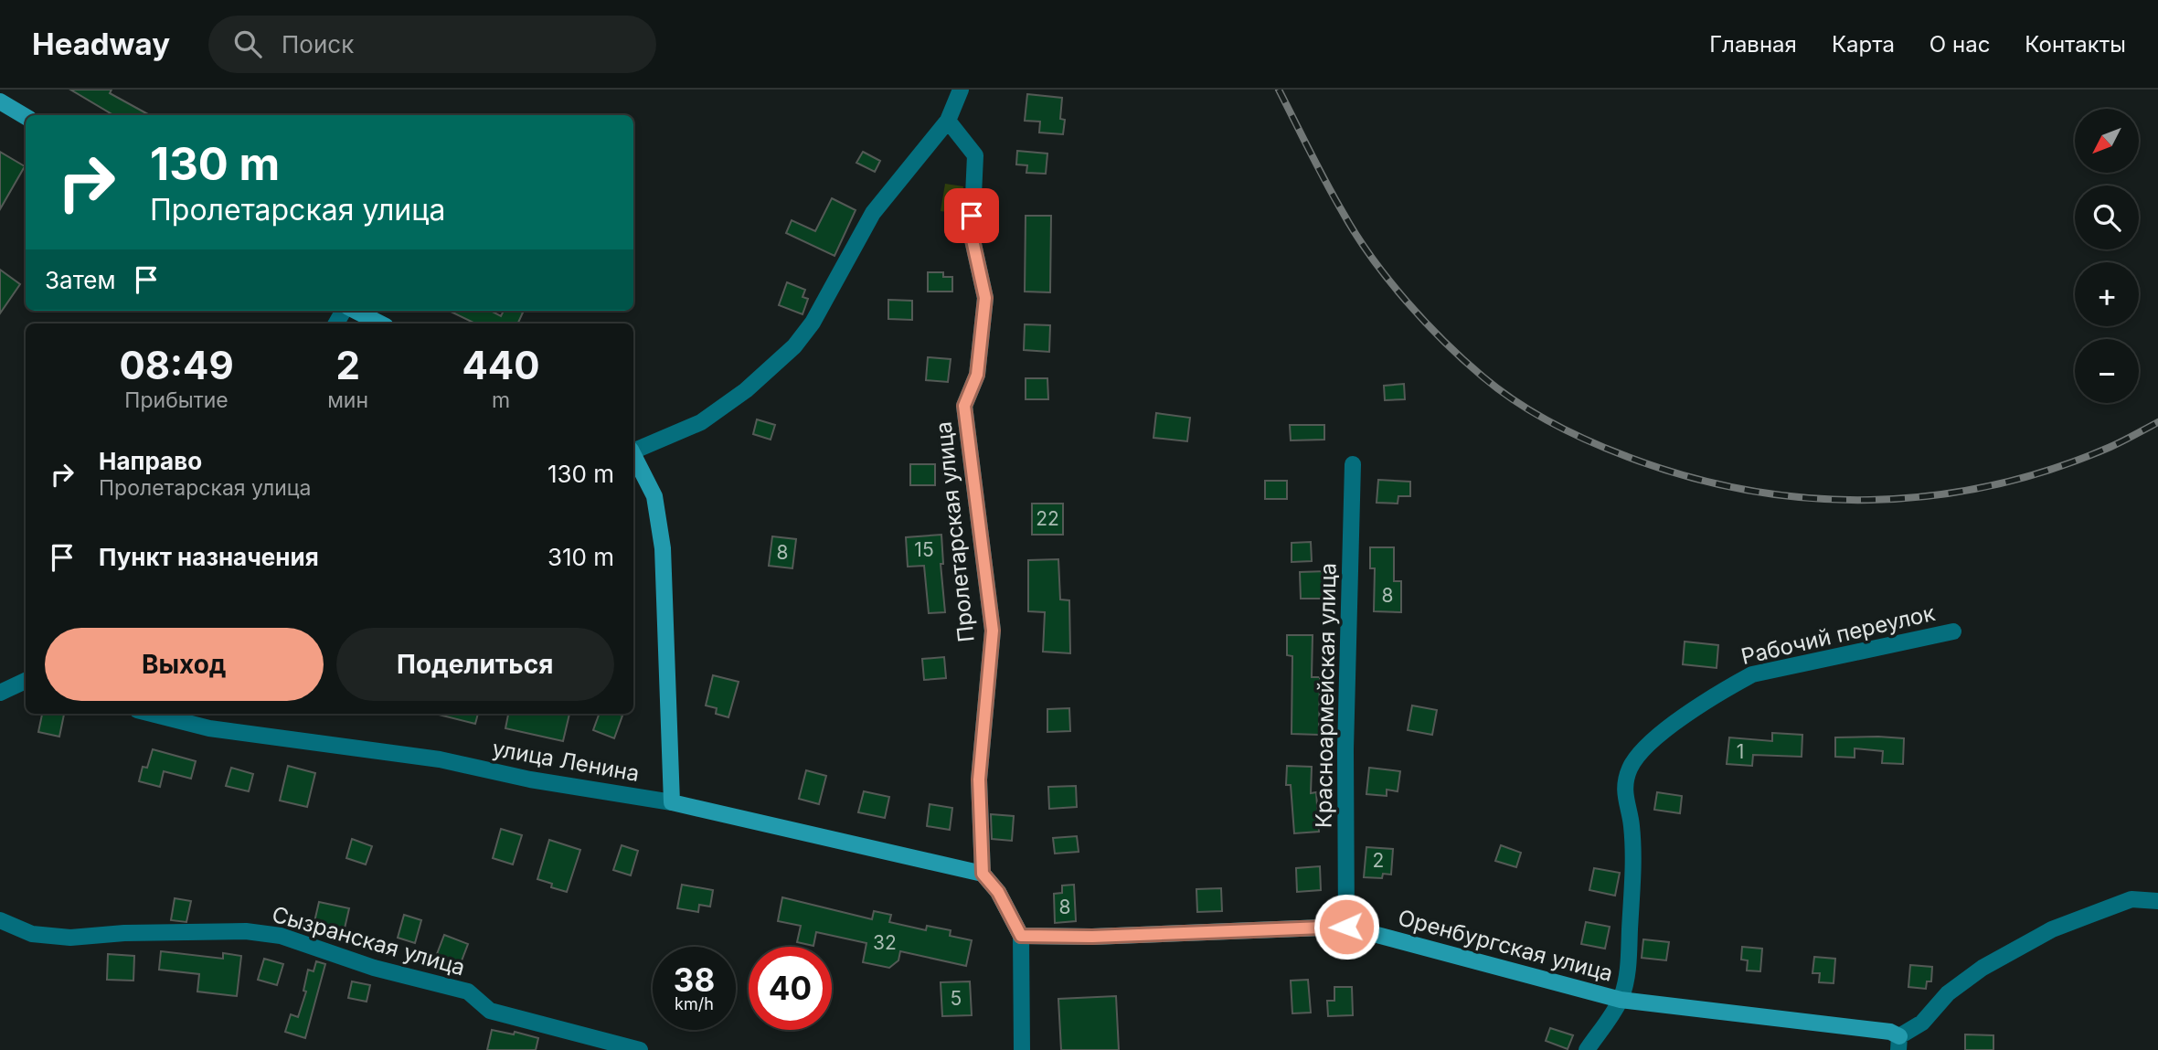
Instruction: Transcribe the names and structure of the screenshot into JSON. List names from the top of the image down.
{
  "streets": {
    "street": [
      "Пролетарская улица",
      "Рабочий переулок",
      "Красноармейская улица",
      "улица Ленина",
      "Сызранская улица",
      "Оренбургская улица"
    ]
  },
  "crossings": [
    ["Пролетарская улица", "улица Ленина"],
    ["Рабочий переулок", "Оренбургская улица"],
    ["Красноармейская улица", "Оренбургская улица"]
  ],
  "house_numbers": [
    "22",
    "15",
    "8",
    "8",
    "1",
    "2",
    "8",
    "32",
    "5"
  ],
  "north": "bottom left",
  "page": {
    "header": "Headway",
    "search": "Поиск",
    "nav": [
      "Главная",
      "Карта",
      "О нас",
      "Контакты"
    ],
    "map_buttons": ["+", "−"],
    "turn": ["130 m", "Пролетарская улица"],
    "then": "Затем",
    "eta": [
      "08:49",
      "Прибытие",
      "2",
      "мин",
      "440",
      "m"
    ],
    "list": [
      {
        "name": "Направо",
        "note": "Пролетарская улица",
        "value": "130 m"
      },
      {
        "name": "Пункт назначения",
        "value": "310 m"
      }
    ],
    "buttons": ["Выход", "Поделиться"],
    "speed": "38 km/h",
    "limit": "40"
  }
}
